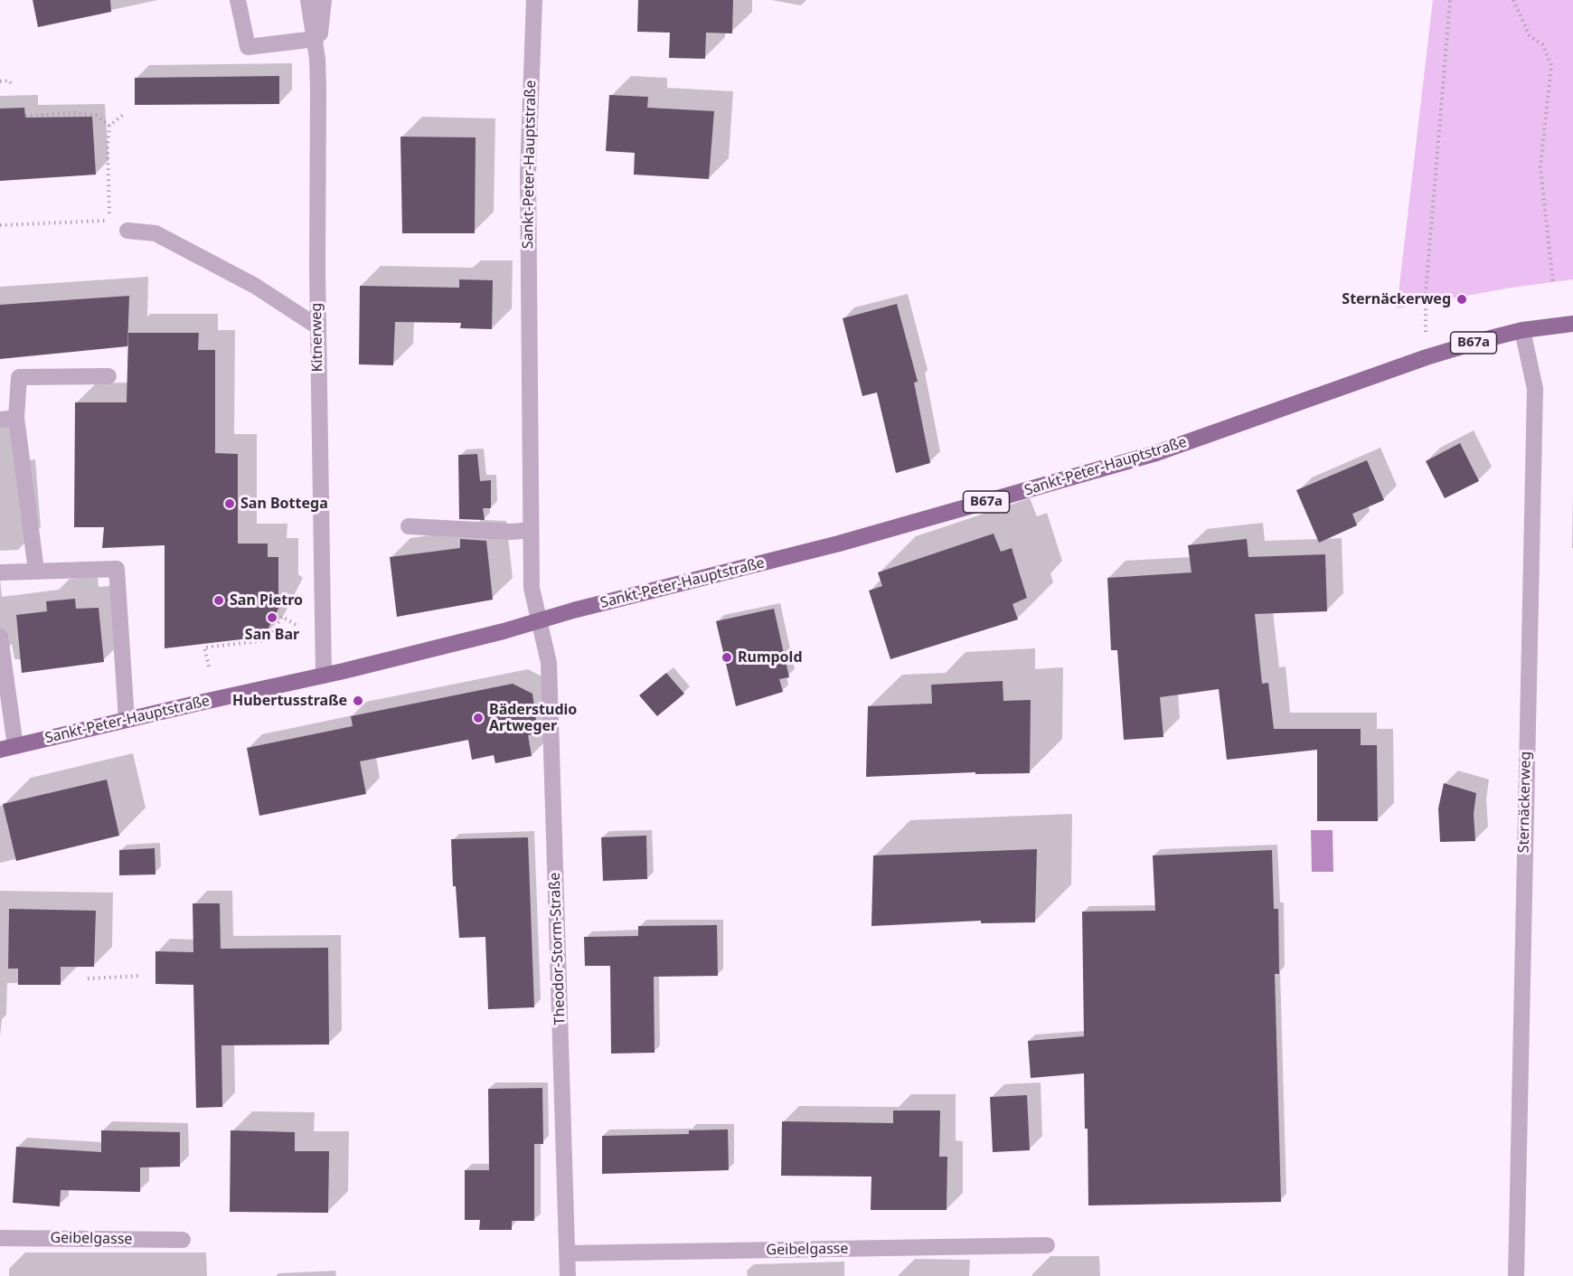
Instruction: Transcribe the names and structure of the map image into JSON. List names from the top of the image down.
{
  "streets": {
    "main road": ["Sankt-Peter-Hauptstraße", "B67a"],
    "street": [
      "Kitnerweg",
      "Sternäckerweg",
      "Theodor-Storm-Straße",
      "Geibelgasse"
    ]
  },
  "crossings": [
    ["Sankt-Peter-Hauptstraße", "Kitnerweg"],
    ["Sankt-Peter-Hauptstraße", "Sternäckerweg"],
    ["Sankt-Peter-Hauptstraße", "Theodor-Storm-Straße"],
    ["Theodor-Storm-Straße", "Geibelgasse"]
  ],
  "places": [
    "Sternäckerweg",
    "San Bottega",
    "San Pietro",
    "San Bar",
    "Rumpold",
    "Hubertusstraße",
    "Bäderstudio Artweger"
  ]
}
